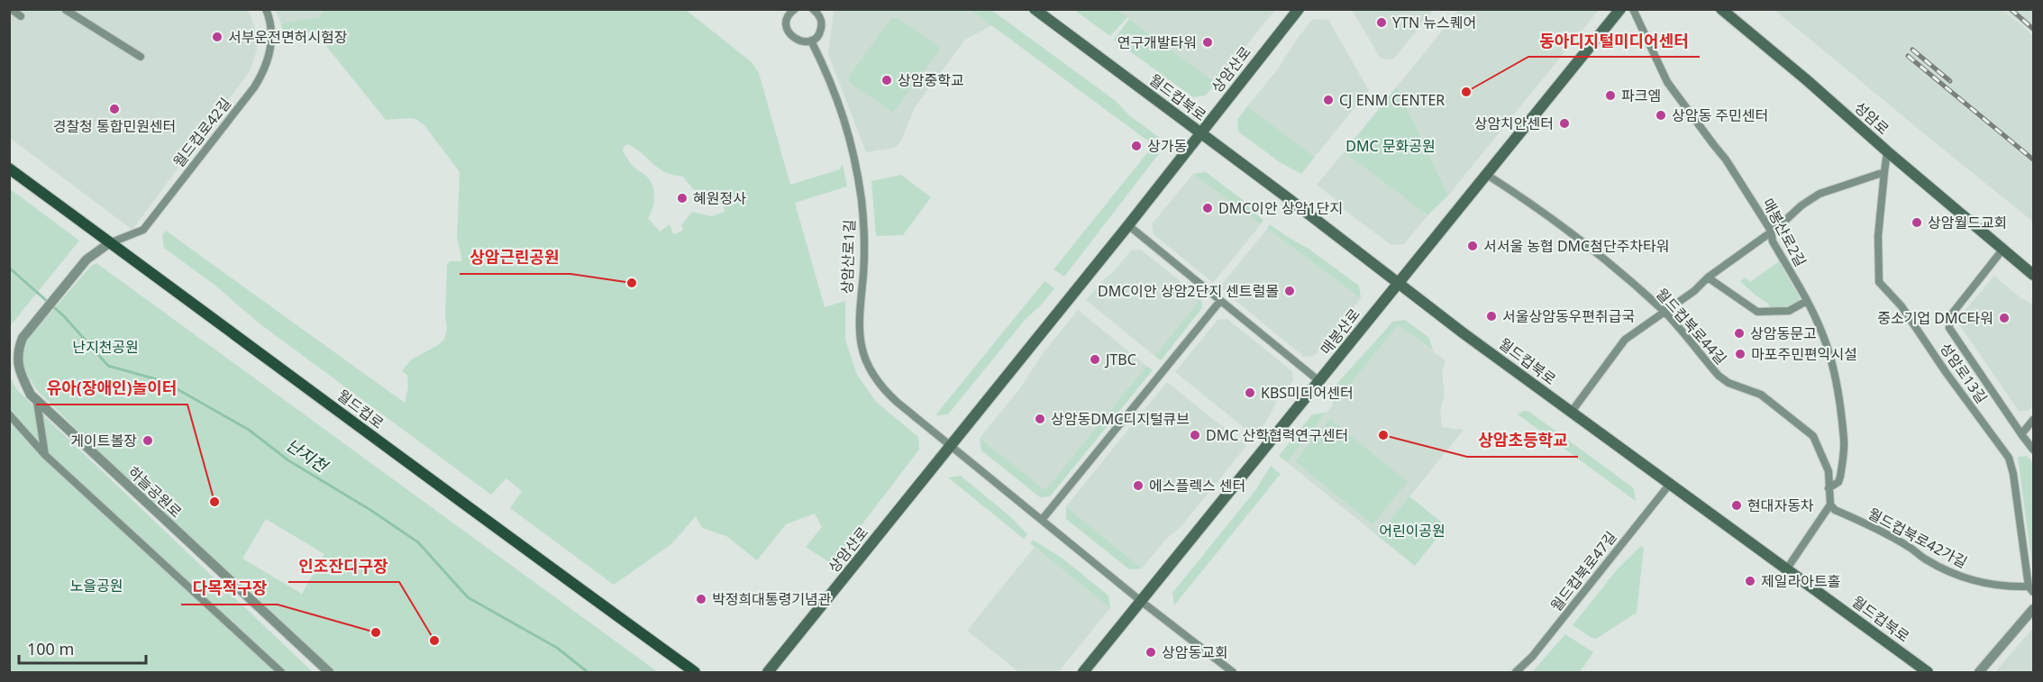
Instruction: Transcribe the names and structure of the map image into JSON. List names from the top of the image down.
{
  "streets": {
    "main road": [
      "상암산로",
      "월드컵북로",
      "성암로",
      "매봉산로",
      "월드컵로"
    ],
    "street": [
      "월드컵로42길",
      "매봉산로2길",
      "상암산로1길",
      "월드컵북로44길",
      "성암로13길",
      "하늘공원로",
      "월드컵북로42가길",
      "월드컵북로47길"
    ]
  },
  "crossings": [
    ["상암산로", "월드컵북로"],
    ["상암산로", "상암산로1길"],
    ["월드컵북로", "매봉산로"],
    ["월드컵북로", "월드컵북로47길"],
    ["성암로", "성암로13길"],
    ["월드컵로42길", "월드컵로"],
    ["월드컵로42길", "하늘공원로"],
    ["매봉산로2길", "월드컵북로44길"],
    ["월드컵북로44길", "매봉산로"],
    ["월드컵북로44길", "월드컵북로42가길"],
    ["성암로13길", "월드컵북로42가길"],
    ["월드컵로", "하늘공원로"]
  ],
  "water": ["난지천"],
  "parks": [
    "DMC 문화공원",
    "난지천공원",
    "어린이공원",
    "노을공원"
  ],
  "places": [
    "YTN 뉴스퀘어",
    "서부운전면허시험장",
    "연구개발타워",
    "상암중학교",
    "동아디지털미디어센터",
    "파크엠",
    "CJ ENM CENTER",
    "경찰청 통합민원센터",
    "상암동 주민센터",
    "상암치안센터",
    "상가동",
    "혜원정사",
    "DMC이안 상암1단지",
    "상암월드교회",
    "서서울 농협 DMC첨단주차타워",
    "상암근린공원",
    "DMC이안 상암2단지 센트럴몰",
    "서울상암동우편취급국",
    "중소기업 DMC타워",
    "상암동문고",
    "마포주민편익시설",
    "JTBC",
    "KBS미디어센터",
    "상암동DMC디지털큐브",
    "DMC 산학협력연구센터",
    "상암초등학교",
    "게이트볼장",
    "에스플렉스 센터",
    "유아(장애인)놀이터",
    "현대자동차",
    "제일라아트홀",
    "박정희대통령기념관",
    "다목적구장",
    "인조잔디구장",
    "상암동교회"
  ],
  "scale_bar": "100 m"
}
